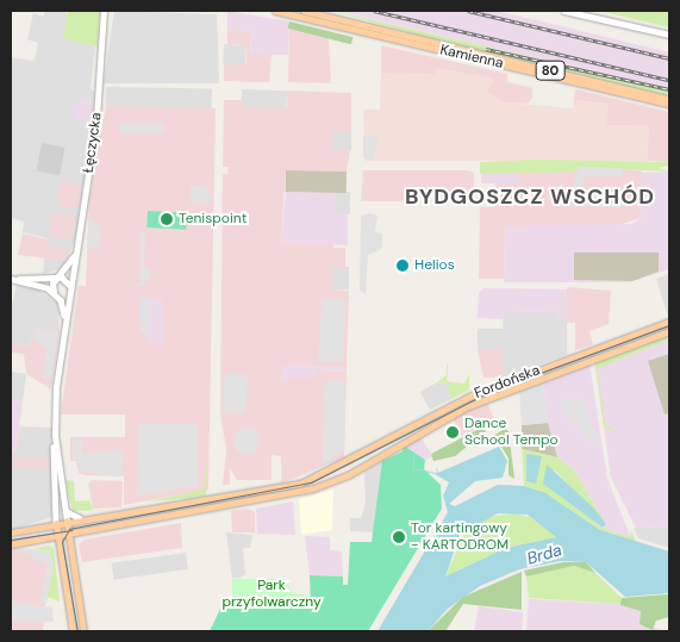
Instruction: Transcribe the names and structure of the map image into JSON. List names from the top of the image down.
{
  "streets": {
    "main road": ["Kamienna", "80", "Fordońska"],
    "street": ["Łęczycka"]
  },
  "districts": ["BYDGOSZCZ WSCHÓD"],
  "water": ["Brda"],
  "parks": ["Park przyfolwarczny"],
  "places": [
    "Tenispoint",
    "Helios",
    "Dance School Tempo",
    "Tor kartingowy - KARTODROM"
  ]
}
